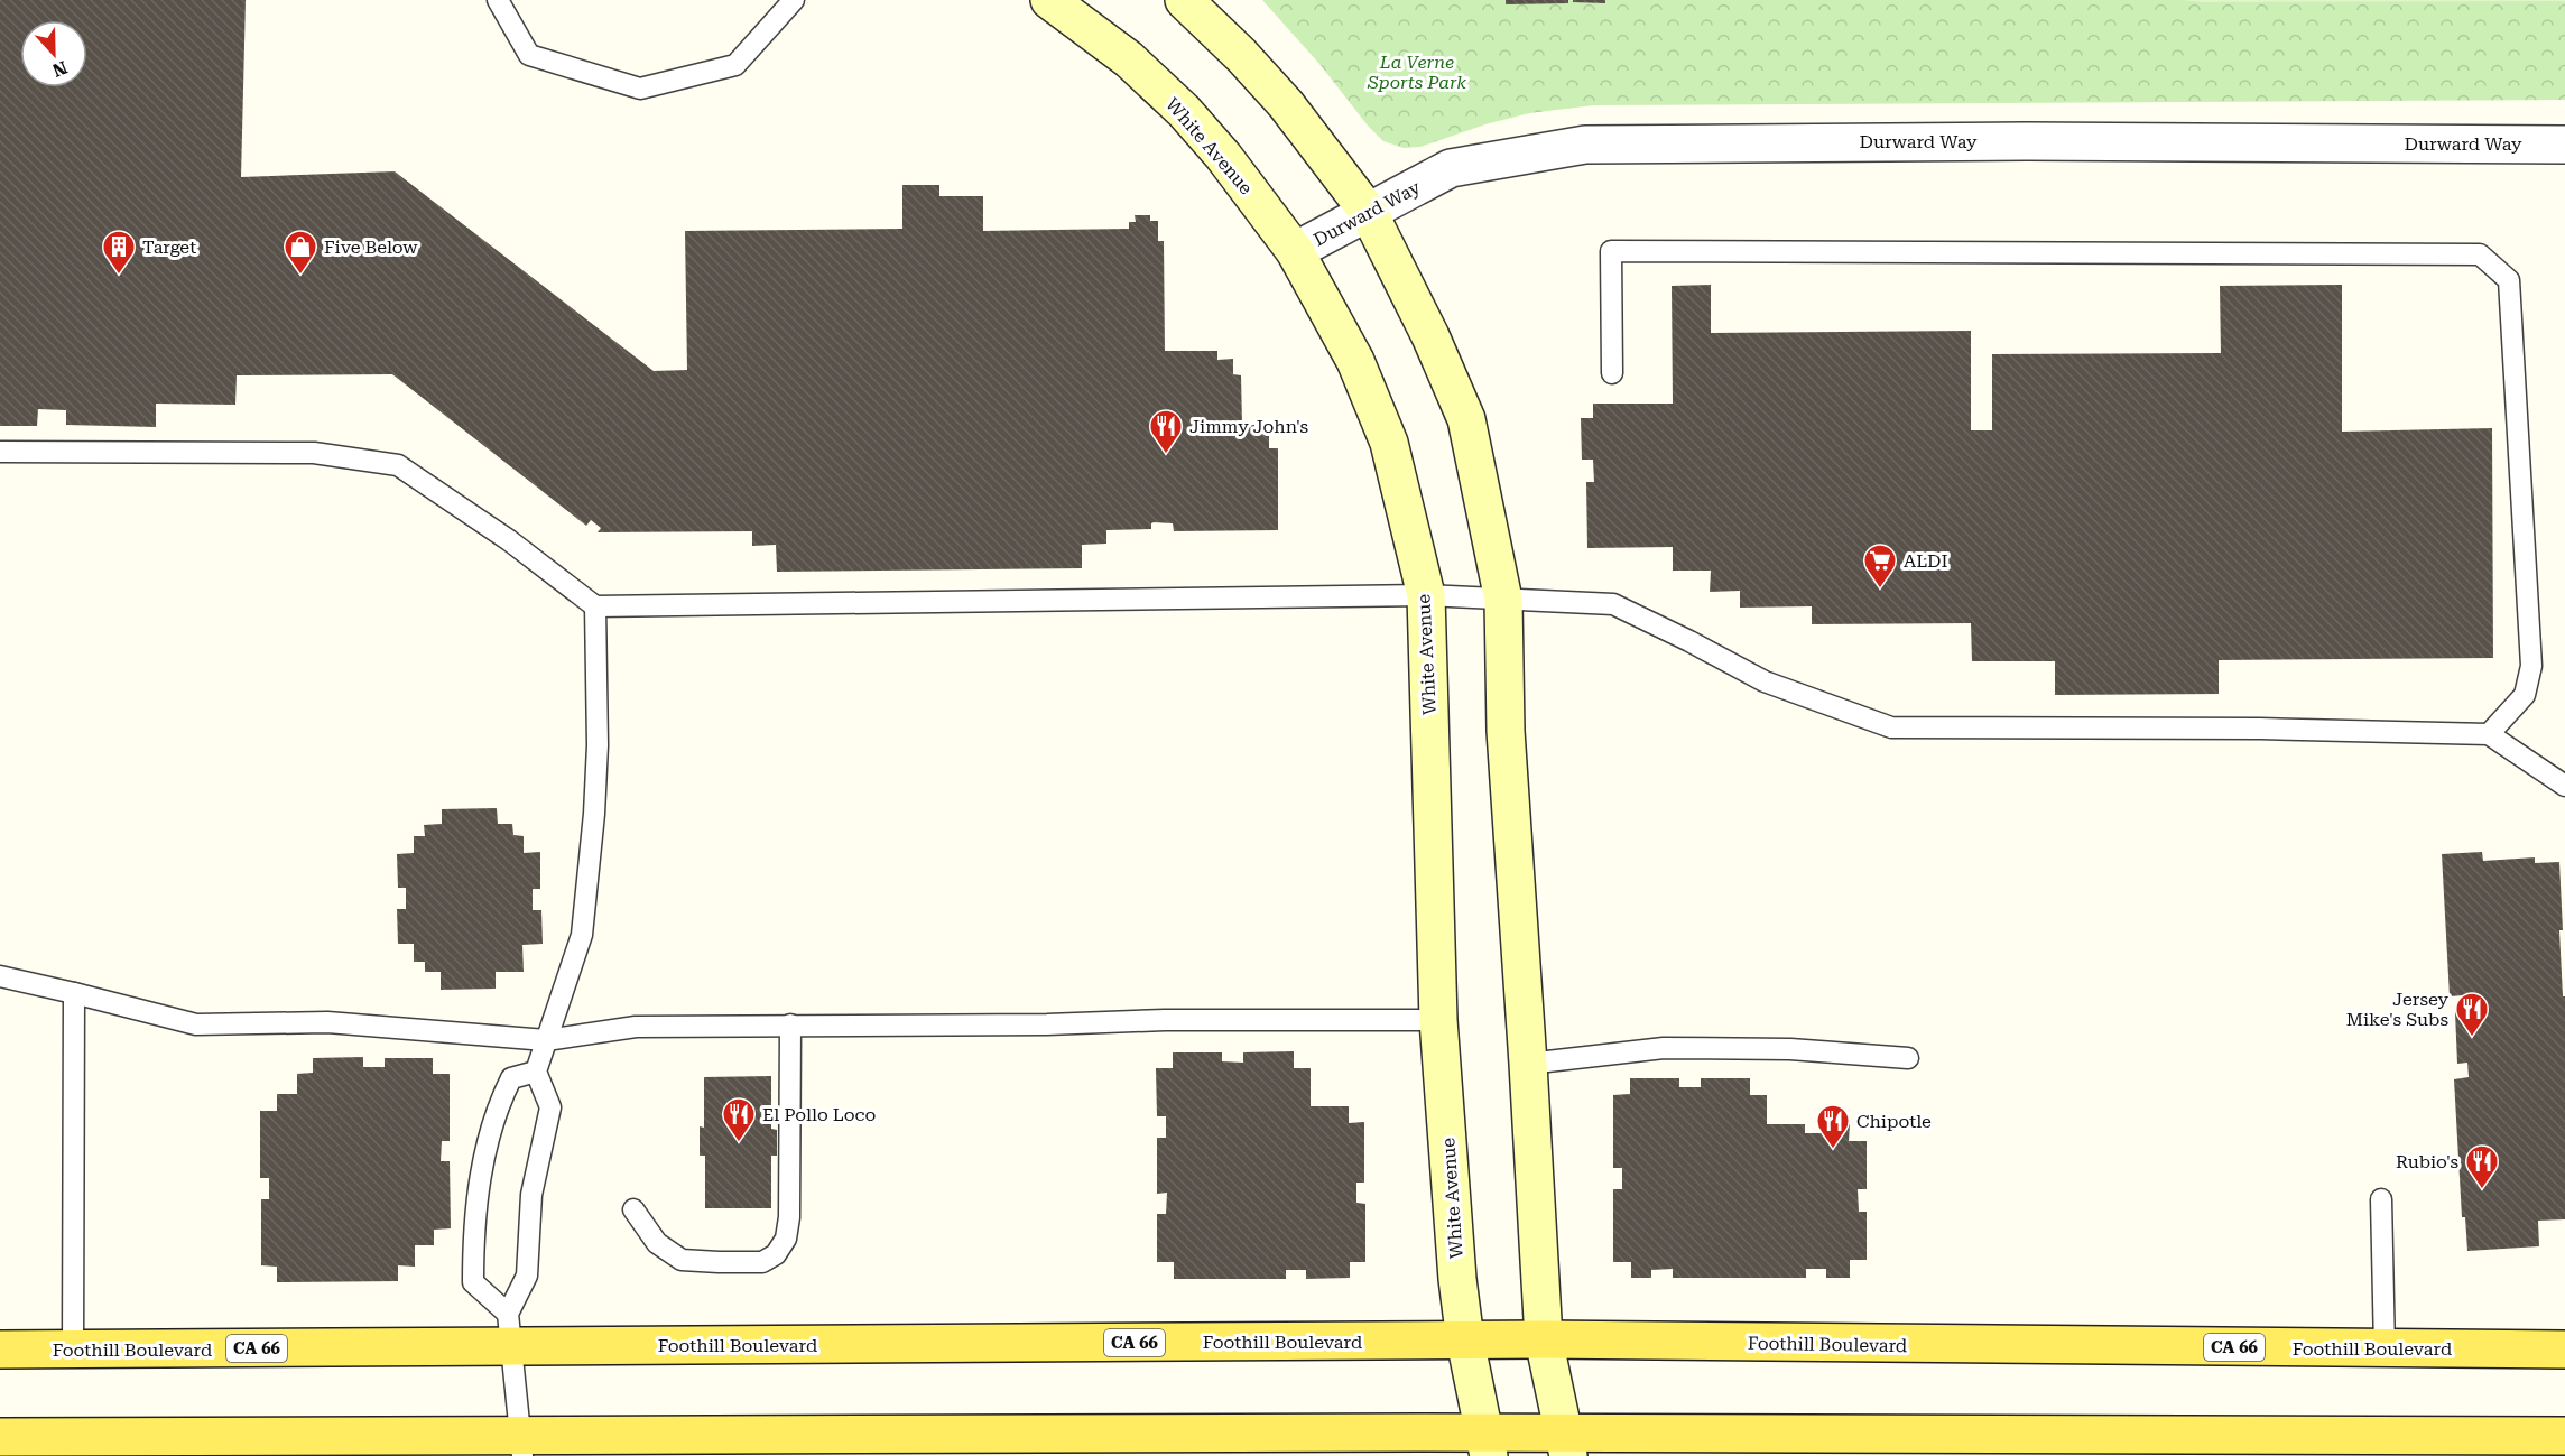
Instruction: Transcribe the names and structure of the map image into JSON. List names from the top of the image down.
{
  "streets": {
    "main road": ["White Avenue", "Foothill Boulevard", "CA 66"],
    "street": ["Durward Way"]
  },
  "crossings": [
    ["Durward Way", "White Avenue"],
    ["White Avenue", "Foothill Boulevard"]
  ],
  "parks": ["La Verne Sports Park"],
  "places": {
    "building": ["Target"],
    "shop": ["Five Below"],
    "restaurant": [
      "Jimmy John's",
      "Jersey Mike's Subs",
      "El Pollo Loco",
      "Chipotle",
      "Rubio's"
    ],
    "supermarket": ["ALDI"]
  },
  "north": "bottom"
}
